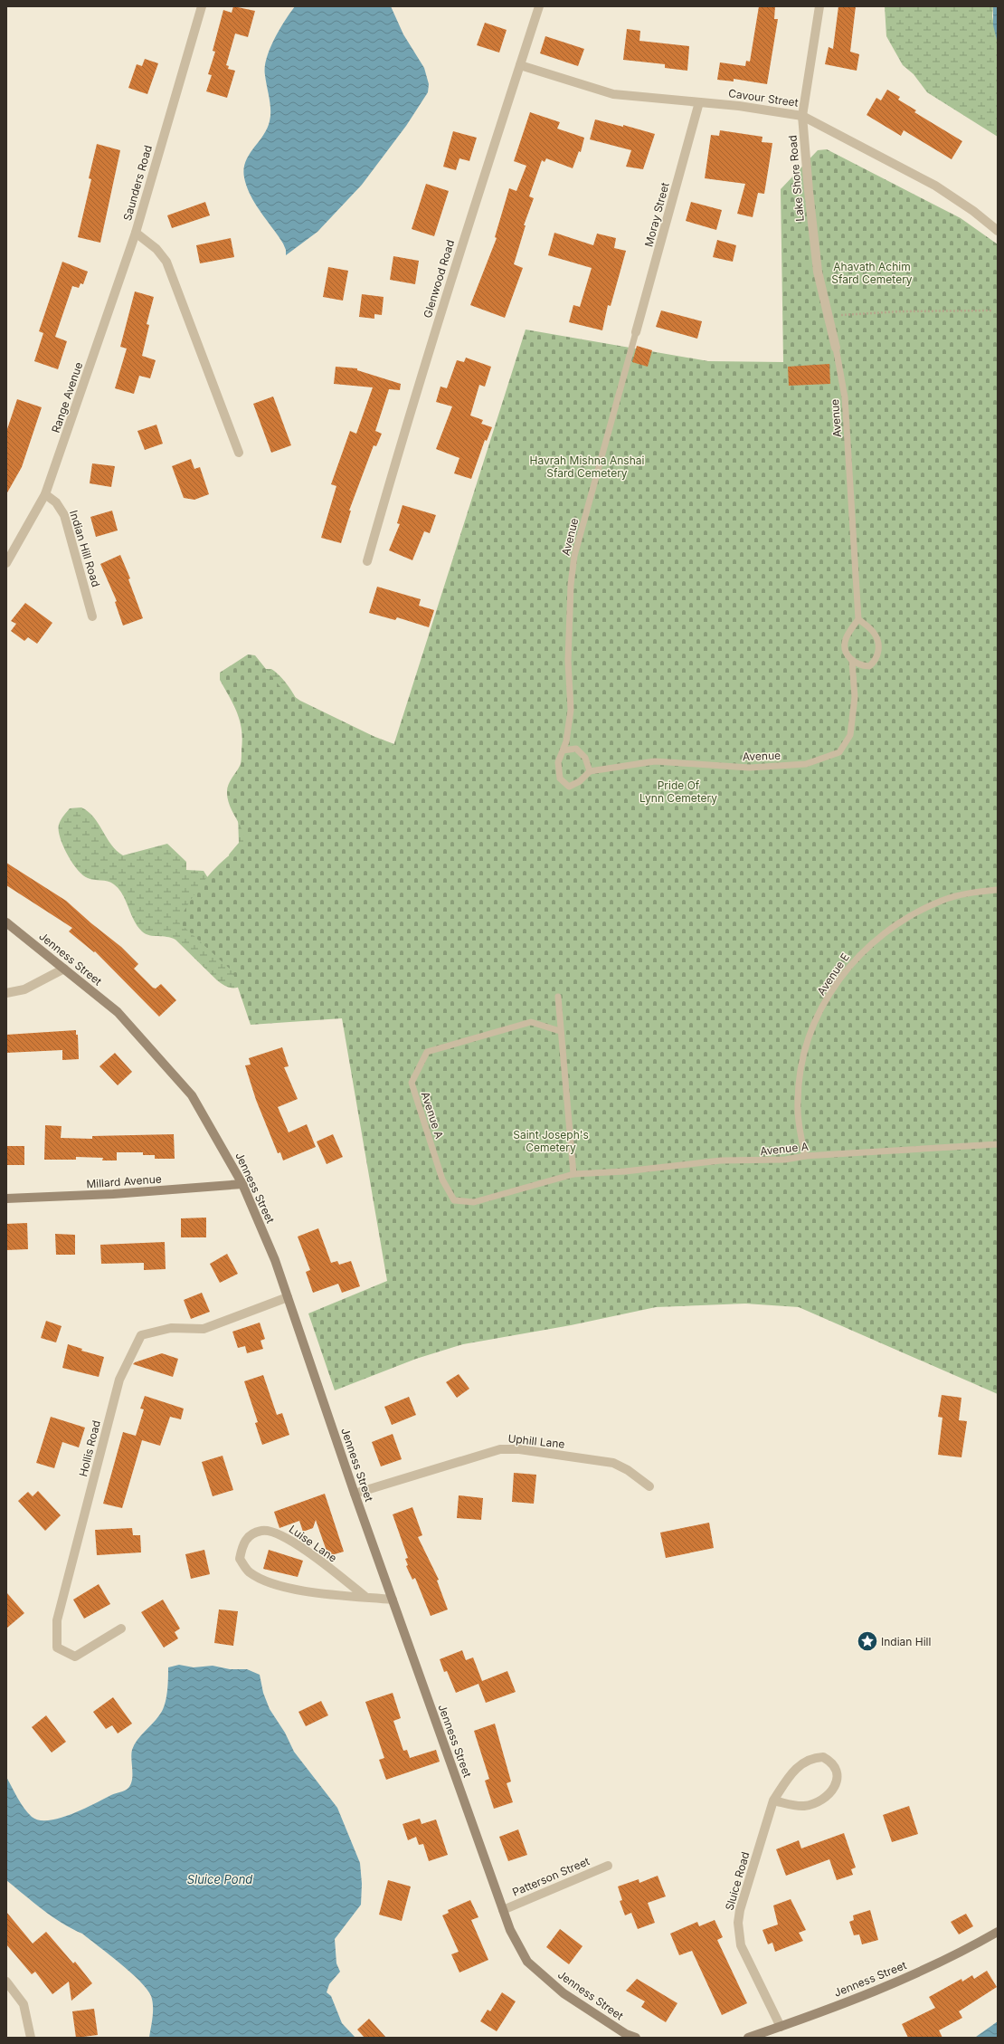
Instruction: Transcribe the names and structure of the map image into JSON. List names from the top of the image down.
{
  "streets": {
    "street": [
      "Cavour Street",
      "Lake Shore Road",
      "Saunders Road",
      "Moray Street",
      "Glenwood Road",
      "Range Avenue",
      "Indian Hill Road",
      "Jenness Street",
      "Millard Avenue",
      "Uphill Lane",
      "Hollis Road",
      "Luise Lane",
      "Patterson Street",
      "Sluice Road"
    ],
    "lane": ["Avenue", "Avenue E", "Avenue A"]
  },
  "crossings": [
    ["Cavour Street", "Lake Shore Road"],
    ["Cavour Street", "Moray Street"],
    ["Cavour Street", "Glenwood Road"],
    ["Lake Shore Road", "Avenue"],
    ["Saunders Road", "Range Avenue"],
    ["Moray Street", "Avenue"],
    ["Range Avenue", "Indian Hill Road"],
    ["Jenness Street", "Millard Avenue"],
    ["Jenness Street", "Uphill Lane"],
    ["Jenness Street", "Hollis Road"],
    ["Jenness Street", "Luise Lane"],
    ["Jenness Street", "Patterson Street"],
    ["Jenness Street", "Sluice Road"],
    ["Avenue E", "Avenue A"]
  ],
  "water": ["Sluice Pond"],
  "parks": [
    "Ahavath Achim Sfard Cemetery",
    "Havrah Mishna Anshai Sfard Cemetery",
    "Pride Of Lynn Cemetery",
    "Saint Joseph's Cemetery"
  ],
  "places": {
    "place": ["Indian Hill"]
  }
}
